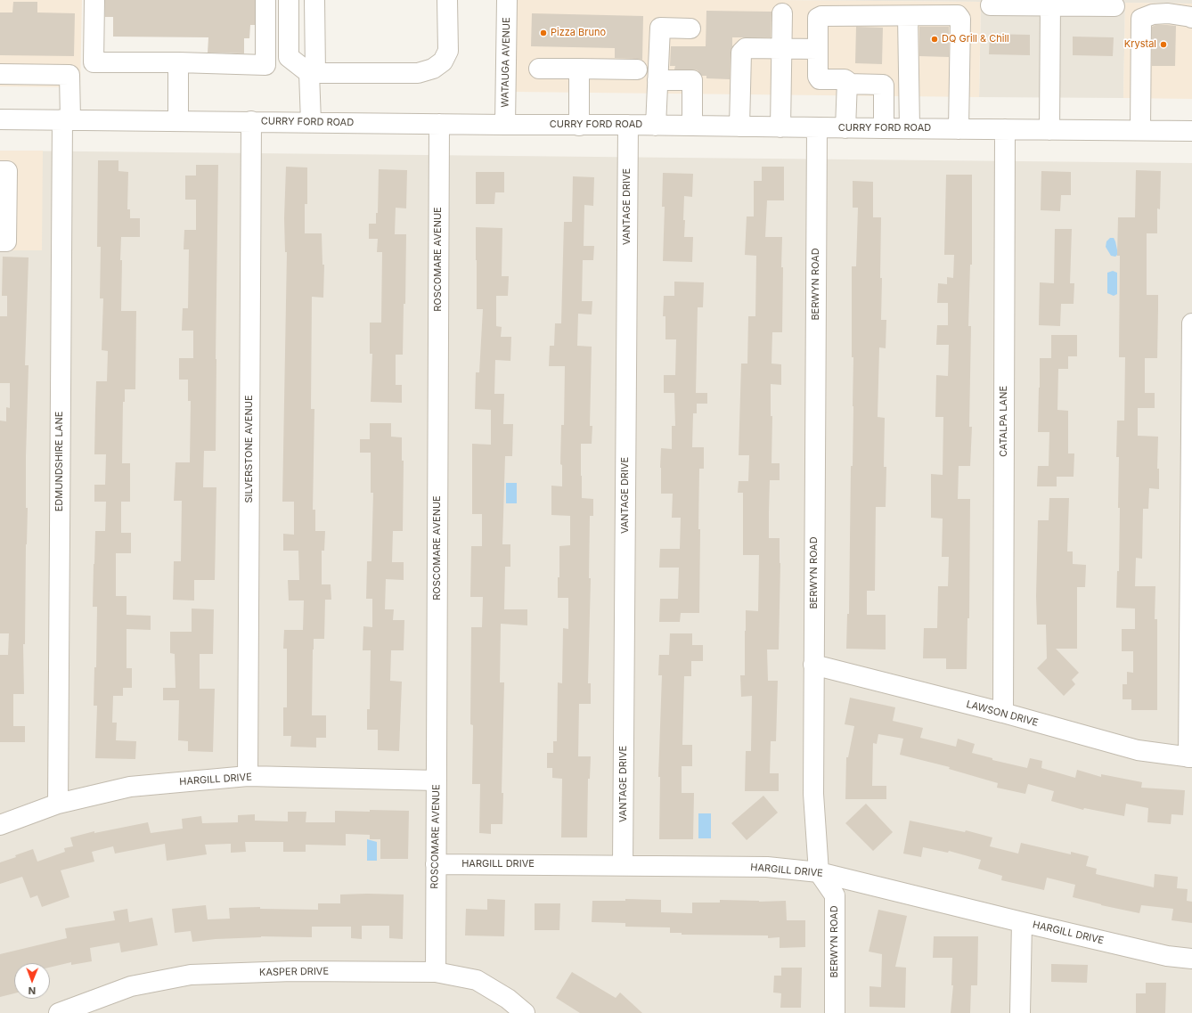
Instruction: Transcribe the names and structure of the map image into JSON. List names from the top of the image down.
{
  "streets": {
    "street": [
      "WATAUGA AVENUE",
      "CURRY FORD ROAD",
      "VANTAGE DRIVE",
      "ROSCOMARE AVENUE",
      "BERWYN ROAD",
      "CATALPA LANE",
      "SILVERSTONE AVENUE",
      "EDMUNDSHIRE LANE",
      "LAWSON DRIVE",
      "HARGILL DRIVE",
      "KASPER DRIVE"
    ]
  },
  "crossings": [
    ["WATAUGA AVENUE", "CURRY FORD ROAD"],
    ["CURRY FORD ROAD", "VANTAGE DRIVE"],
    ["CURRY FORD ROAD", "ROSCOMARE AVENUE"],
    ["CURRY FORD ROAD", "BERWYN ROAD"],
    ["CURRY FORD ROAD", "CATALPA LANE"],
    ["CURRY FORD ROAD", "SILVERSTONE AVENUE"],
    ["CURRY FORD ROAD", "EDMUNDSHIRE LANE"],
    ["VANTAGE DRIVE", "HARGILL DRIVE"],
    ["ROSCOMARE AVENUE", "HARGILL DRIVE"],
    ["ROSCOMARE AVENUE", "KASPER DRIVE"],
    ["BERWYN ROAD", "LAWSON DRIVE"],
    ["BERWYN ROAD", "HARGILL DRIVE"],
    ["CATALPA LANE", "LAWSON DRIVE"],
    ["SILVERSTONE AVENUE", "HARGILL DRIVE"],
    ["EDMUNDSHIRE LANE", "HARGILL DRIVE"]
  ],
  "places": ["Pizza Bruno", "DQ Grill & Chill", "Krystal"],
  "north": "bottom"
}
